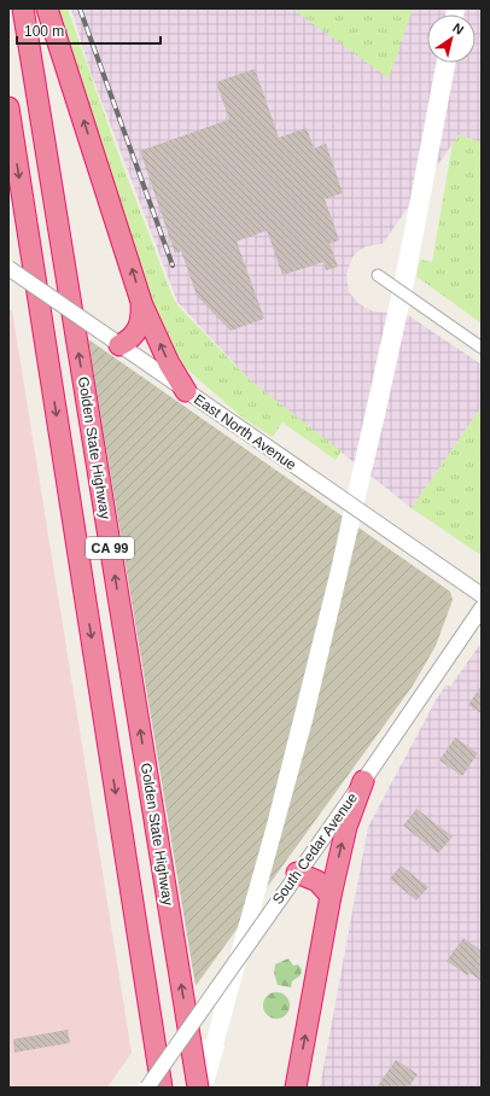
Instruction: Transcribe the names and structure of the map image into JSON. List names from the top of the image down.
{
  "streets": {
    "highway": ["Golden State Highway", "CA 99"],
    "street": ["East North Avenue", "South Cedar Avenue"]
  },
  "scale_bar": "100 m",
  "north": "top right"
}
